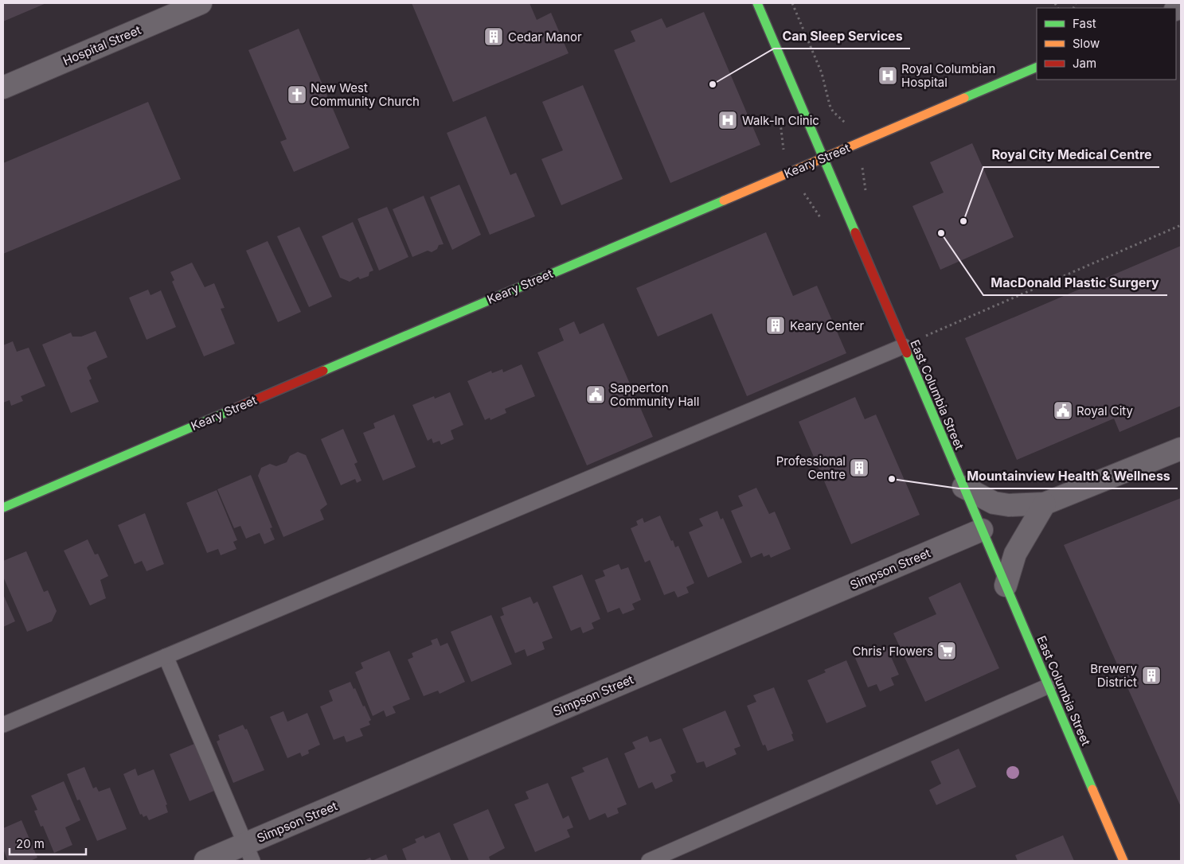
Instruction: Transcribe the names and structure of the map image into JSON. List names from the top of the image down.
{
  "streets": {
    "street": [
      "Hospital Street",
      "Keary Street",
      "East Columbia Street",
      "Simpson Street"
    ]
  },
  "crossings": [
    ["Keary Street", "East Columbia Street"],
    ["East Columbia Street", "Simpson Street"]
  ],
  "places": {
    "building": [
      "Cedar Manor",
      "Keary Center",
      "Professional Centre",
      "Brewery District"
    ],
    "hospital": ["Royal Columbian Hospital", "Walk-In Clinic"],
    "other": [
      "Can Sleep Services",
      "Royal City Medical Centre",
      "MacDonald Plastic Surgery",
      "Mountainview Health & Wellness"
    ],
    "church": ["New West Community Church"],
    "public building": ["Sapperton Community Hall", "Royal City"],
    "supermarket": ["Chris' Flowers"]
  },
  "legend": ["Fast", "Slow", "Jam"],
  "scale_bar": "20 m"
}
